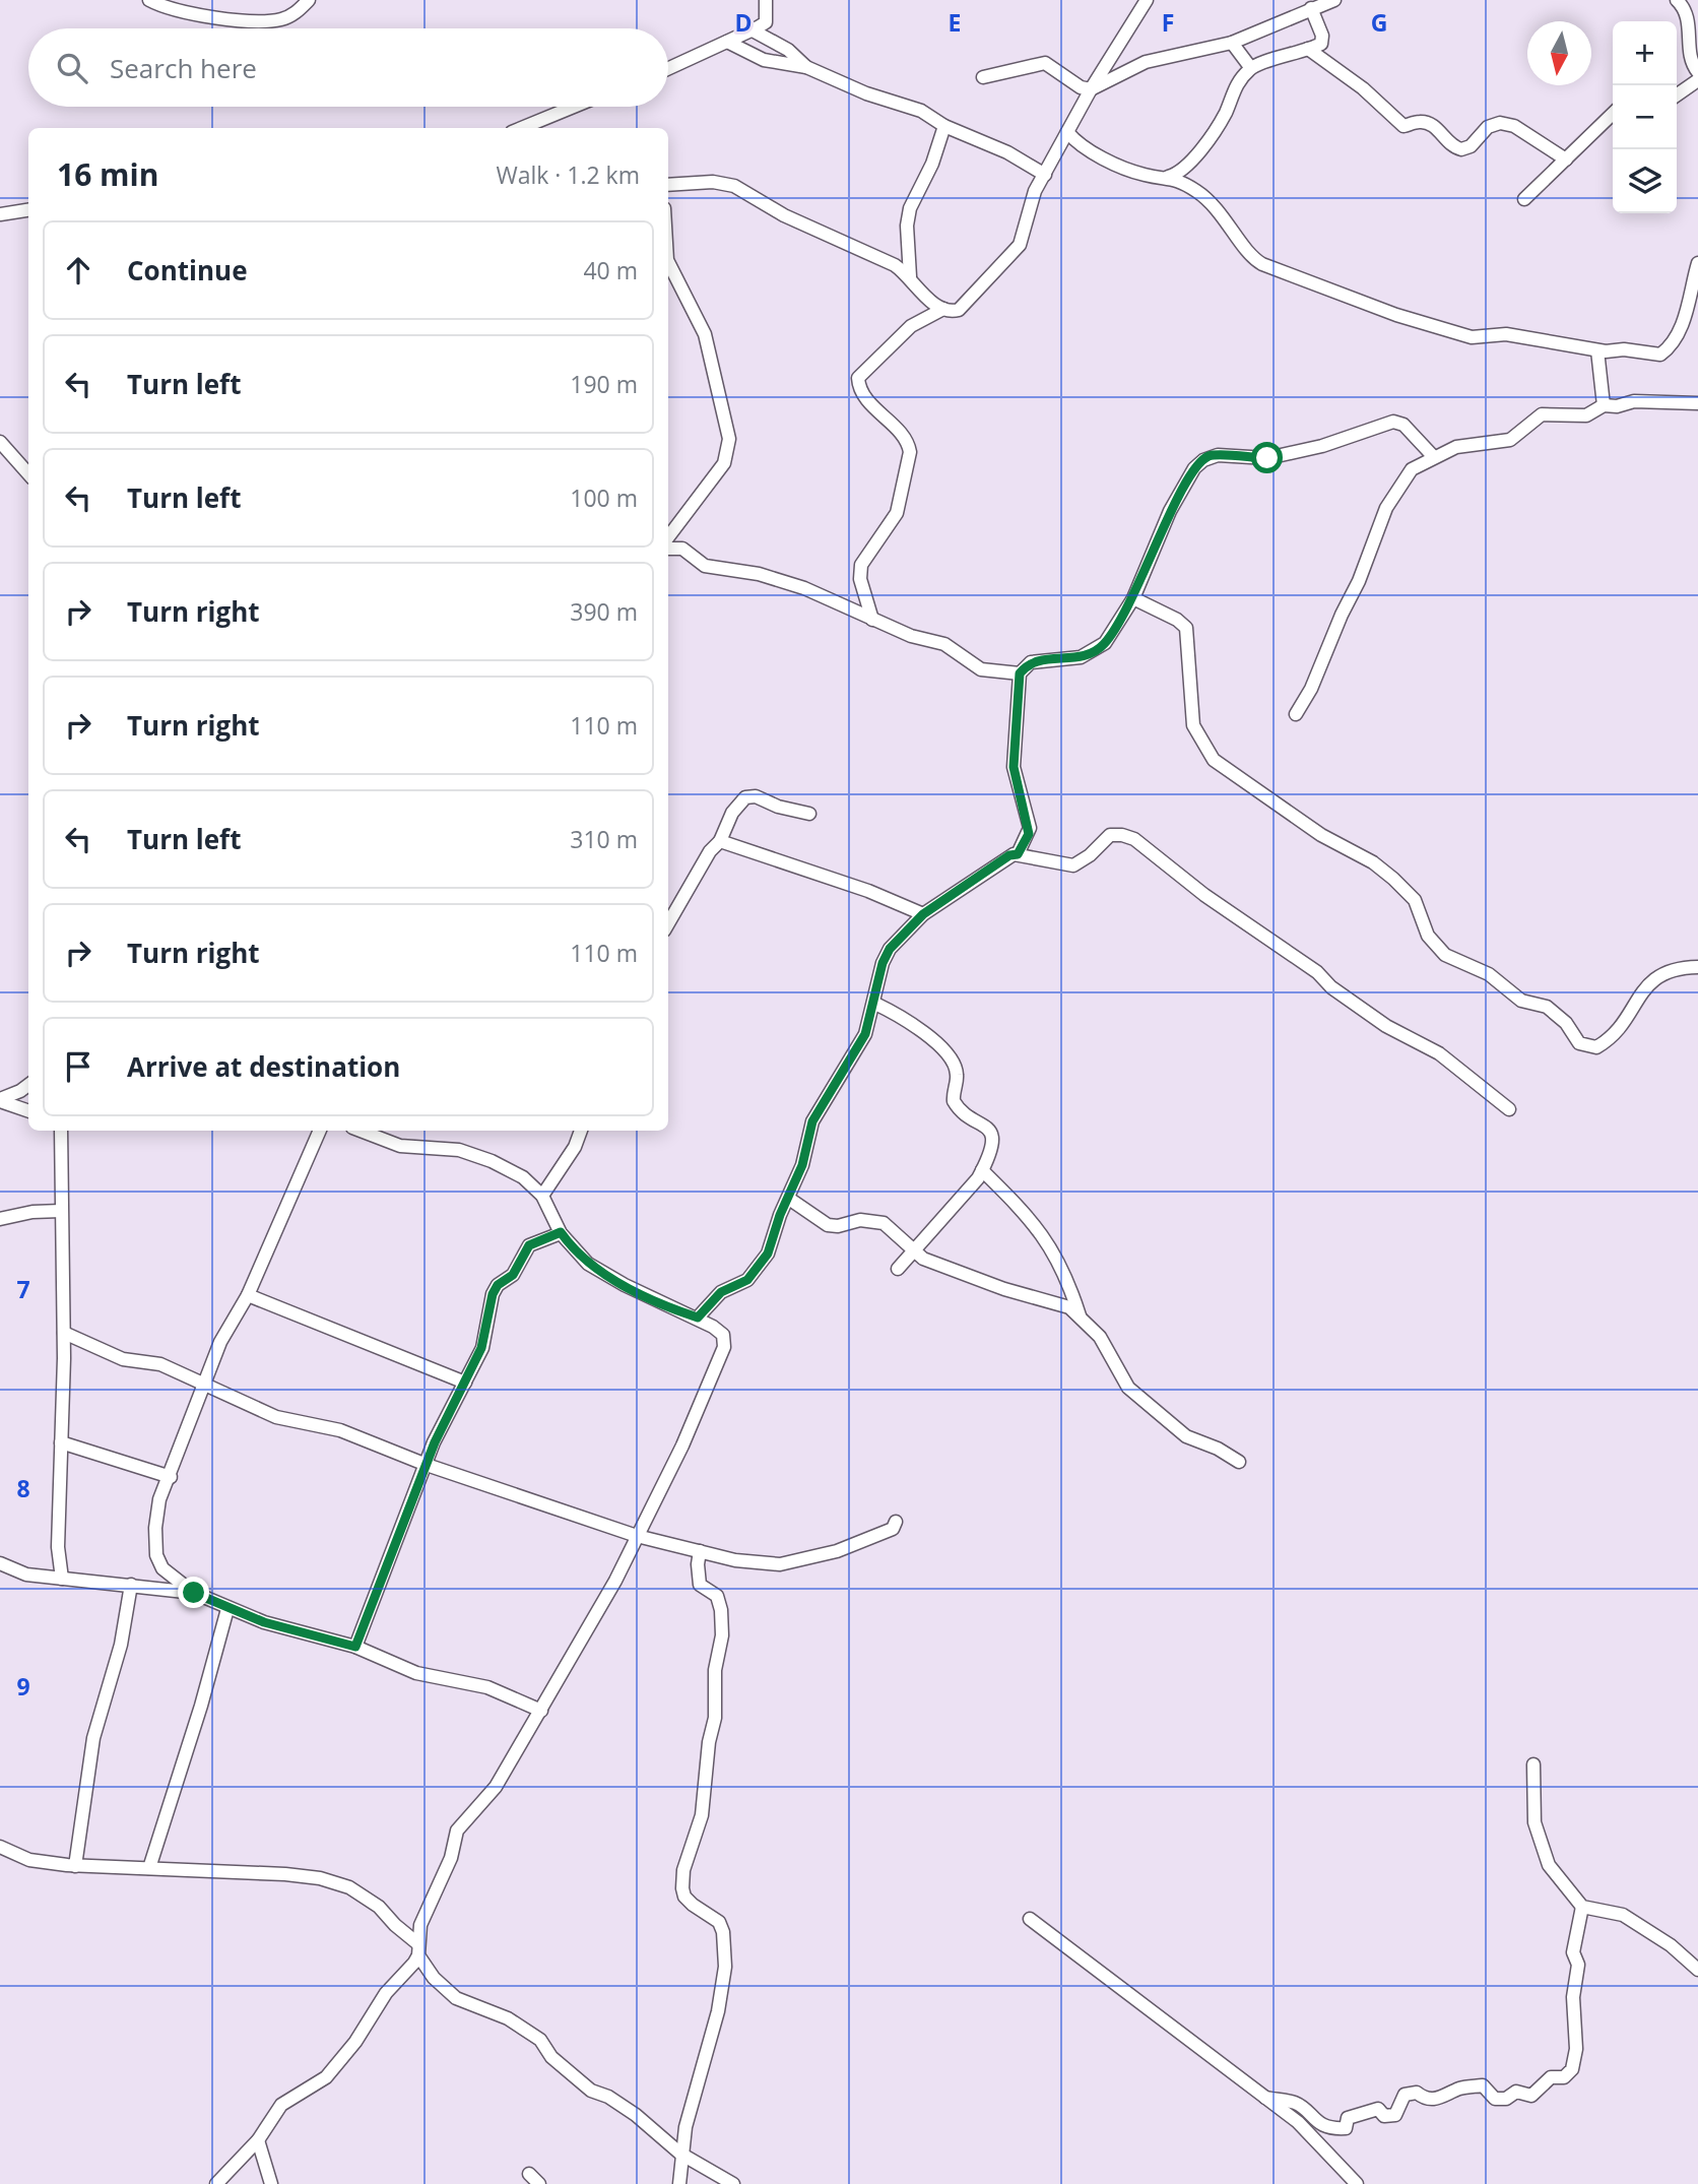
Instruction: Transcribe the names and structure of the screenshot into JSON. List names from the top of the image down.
{
  "north": "bottom",
  "page": {
    "map_buttons": ["+", "−"],
    "search": "Search here",
    "heading": ["16 min", "Walk · 1.2 km"],
    "list": [
      ["Continue", "40 m"],
      ["Turn left", "190 m"],
      ["Turn left", "100 m"],
      ["Turn right", "390 m"],
      ["Turn right", "110 m"],
      ["Turn left", "310 m"],
      ["Turn right", "110 m"],
      "Arrive at destination"
    ]
  },
  "grid": {
    "columns": [
      "D",
      "E",
      "F",
      "G"
    ],
    "rows": ["7", "8", "9"]
  }
}
